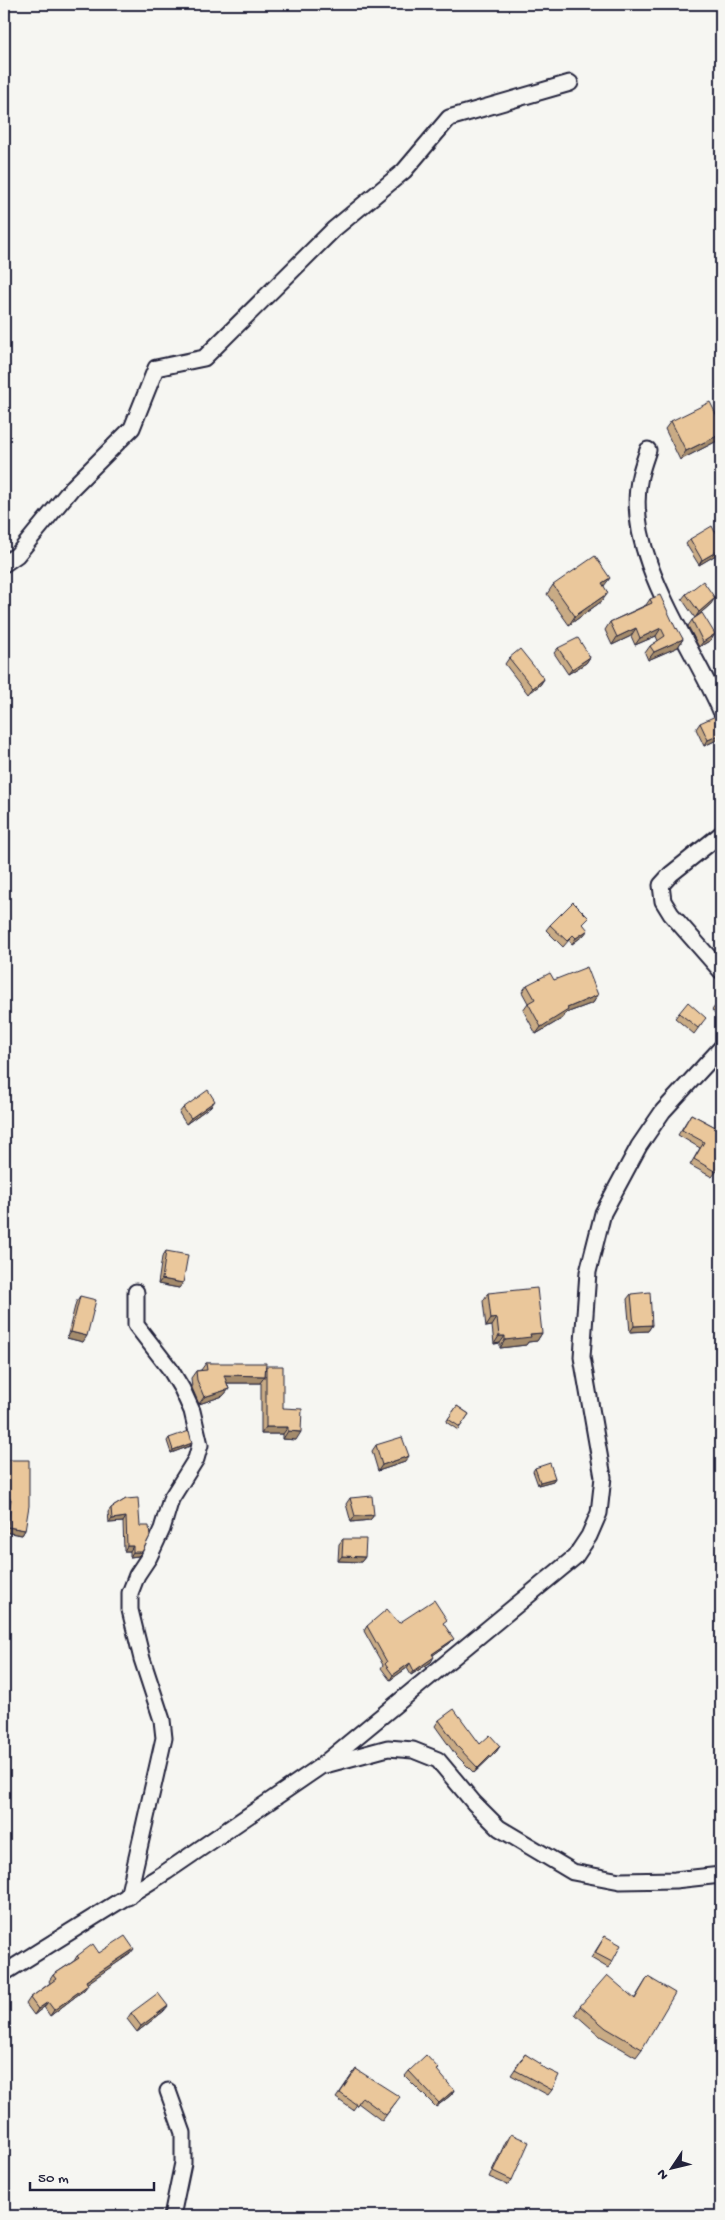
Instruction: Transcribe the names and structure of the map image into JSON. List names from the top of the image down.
{
  "scale_bar": "50 m",
  "north": "bottom left"
}
